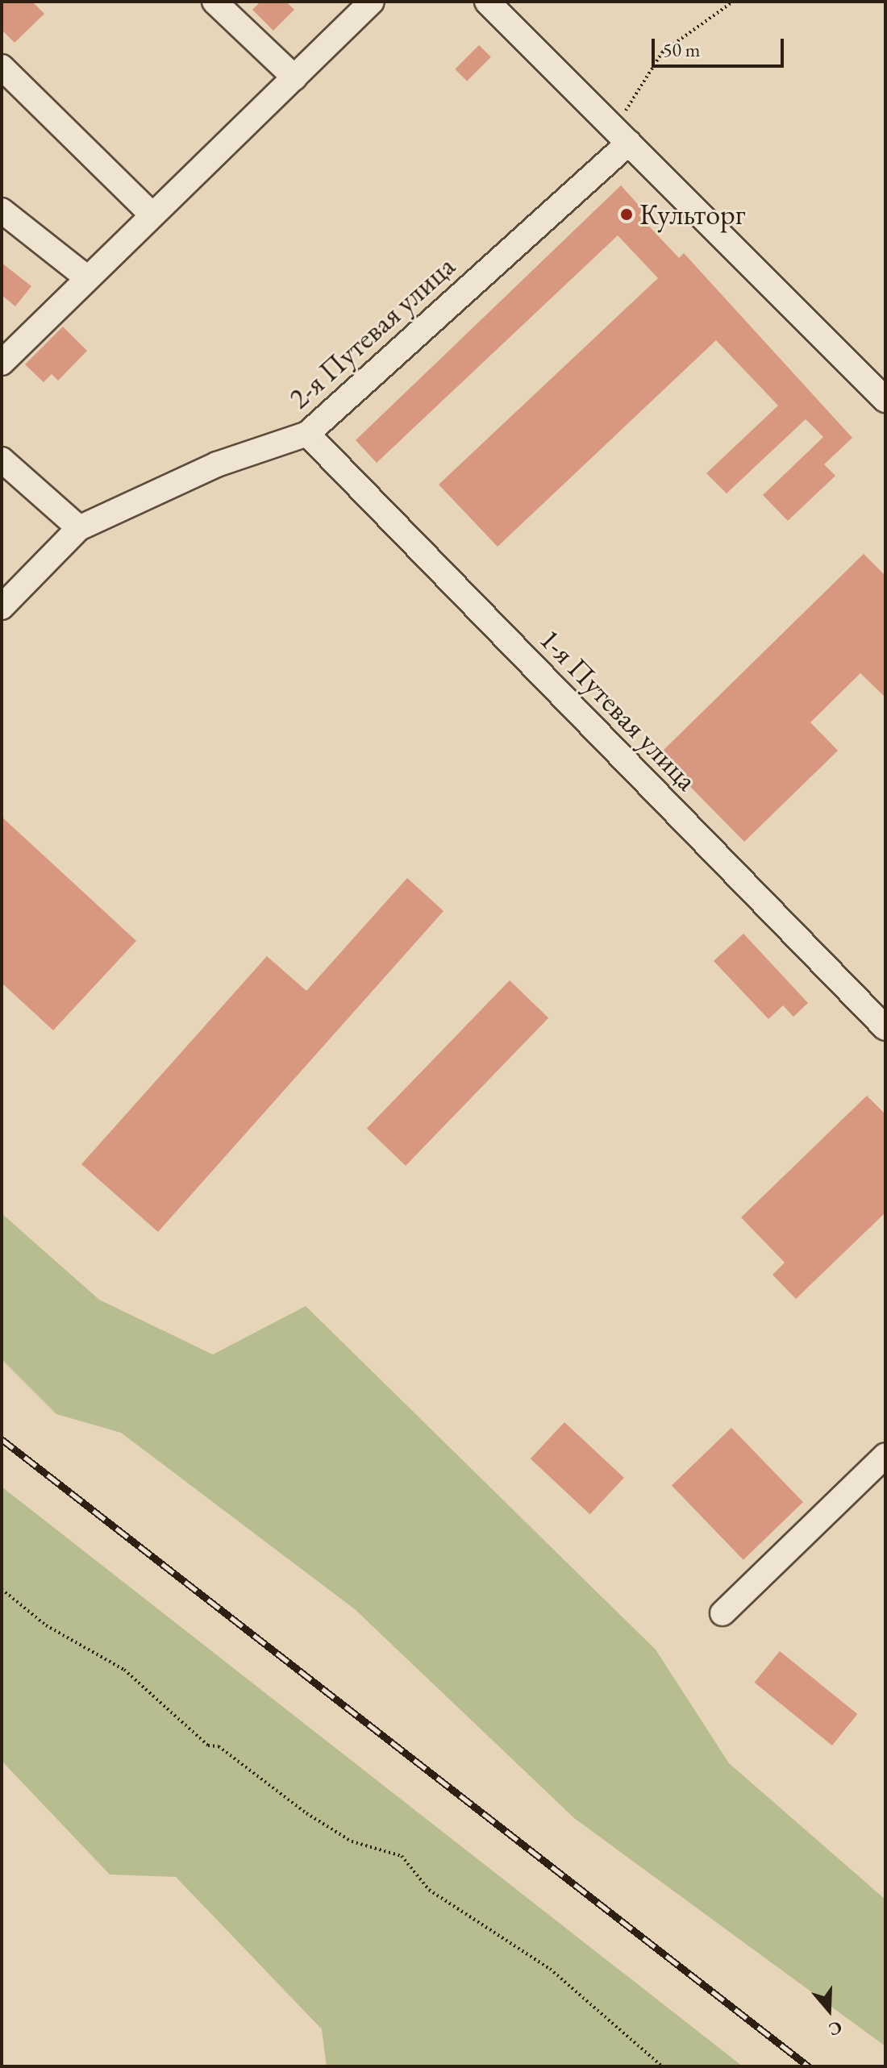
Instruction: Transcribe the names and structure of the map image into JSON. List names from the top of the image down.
{
  "streets": {
    "street": ["2-я Путевая улица", "1-я Путевая улица"]
  },
  "crossings": [
    ["2-я Путевая улица", "1-я Путевая улица"]
  ],
  "places": ["Культорг"],
  "scale_bar": "50 m",
  "north": "bottom"
}
